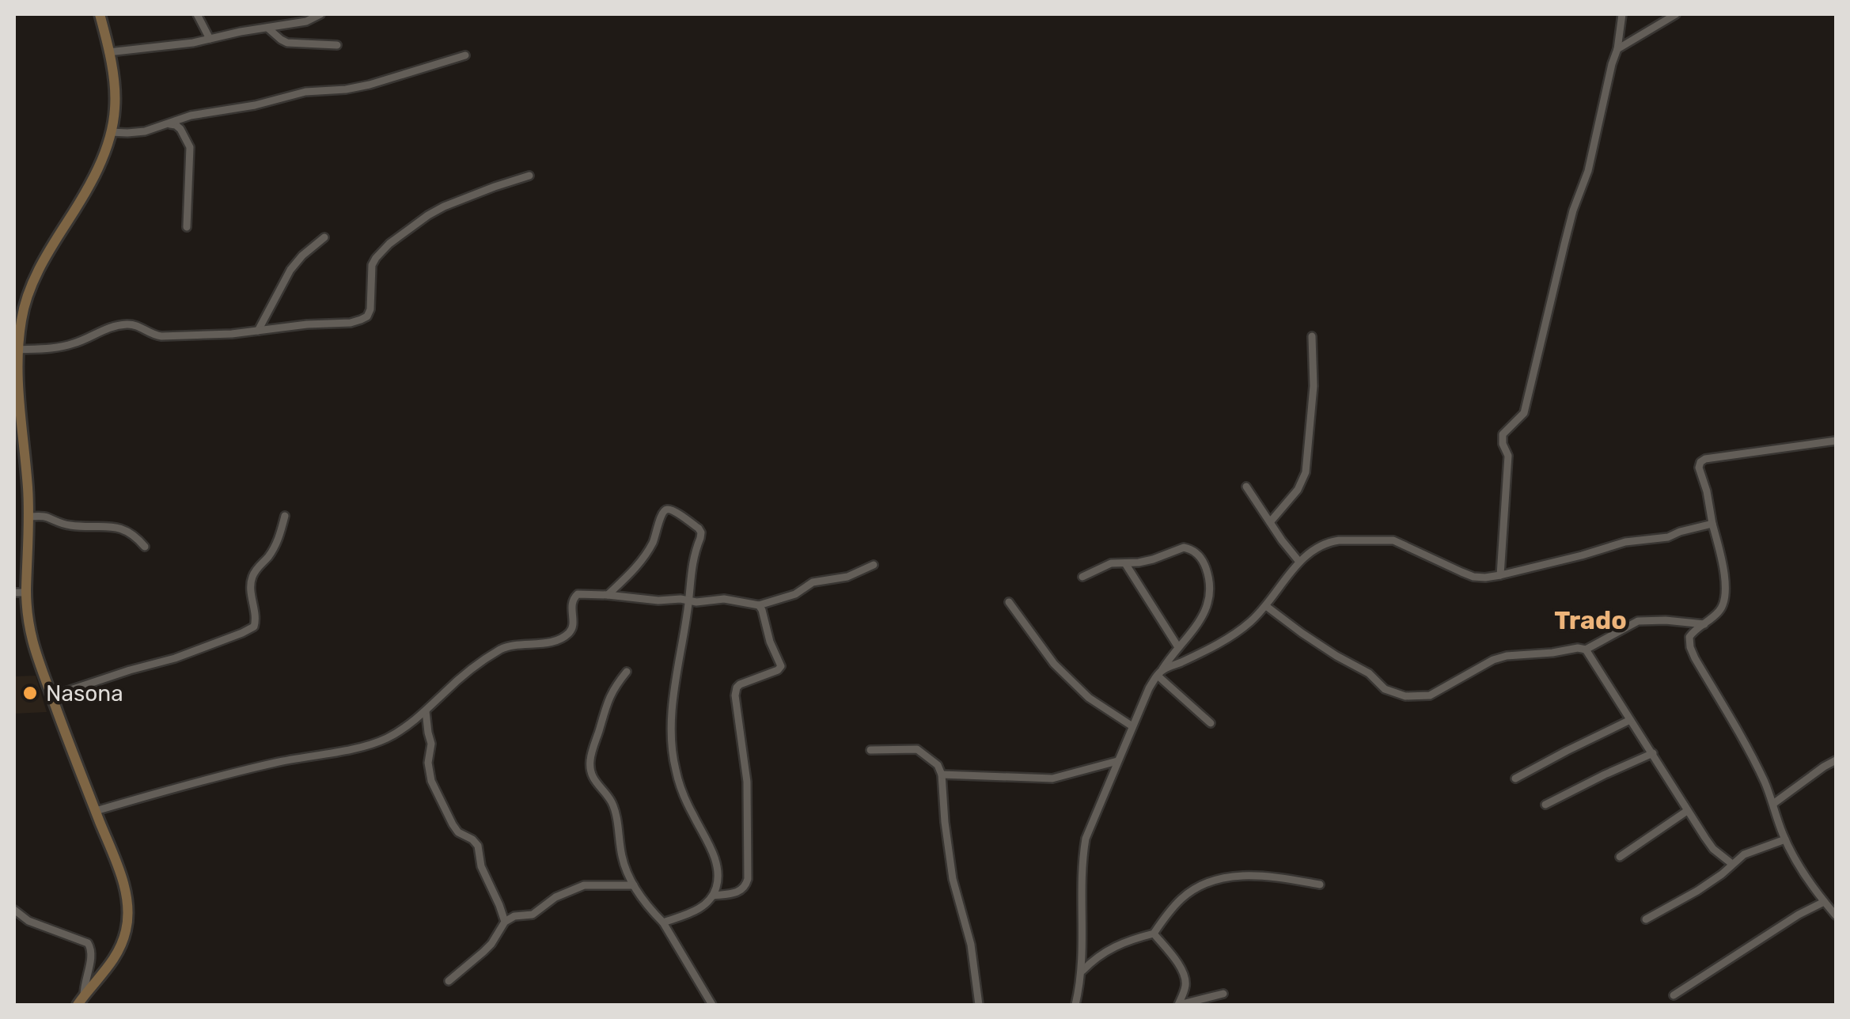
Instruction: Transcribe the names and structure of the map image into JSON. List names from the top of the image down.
{
  "districts": ["Trado"],
  "places": ["Nasona"]
}
